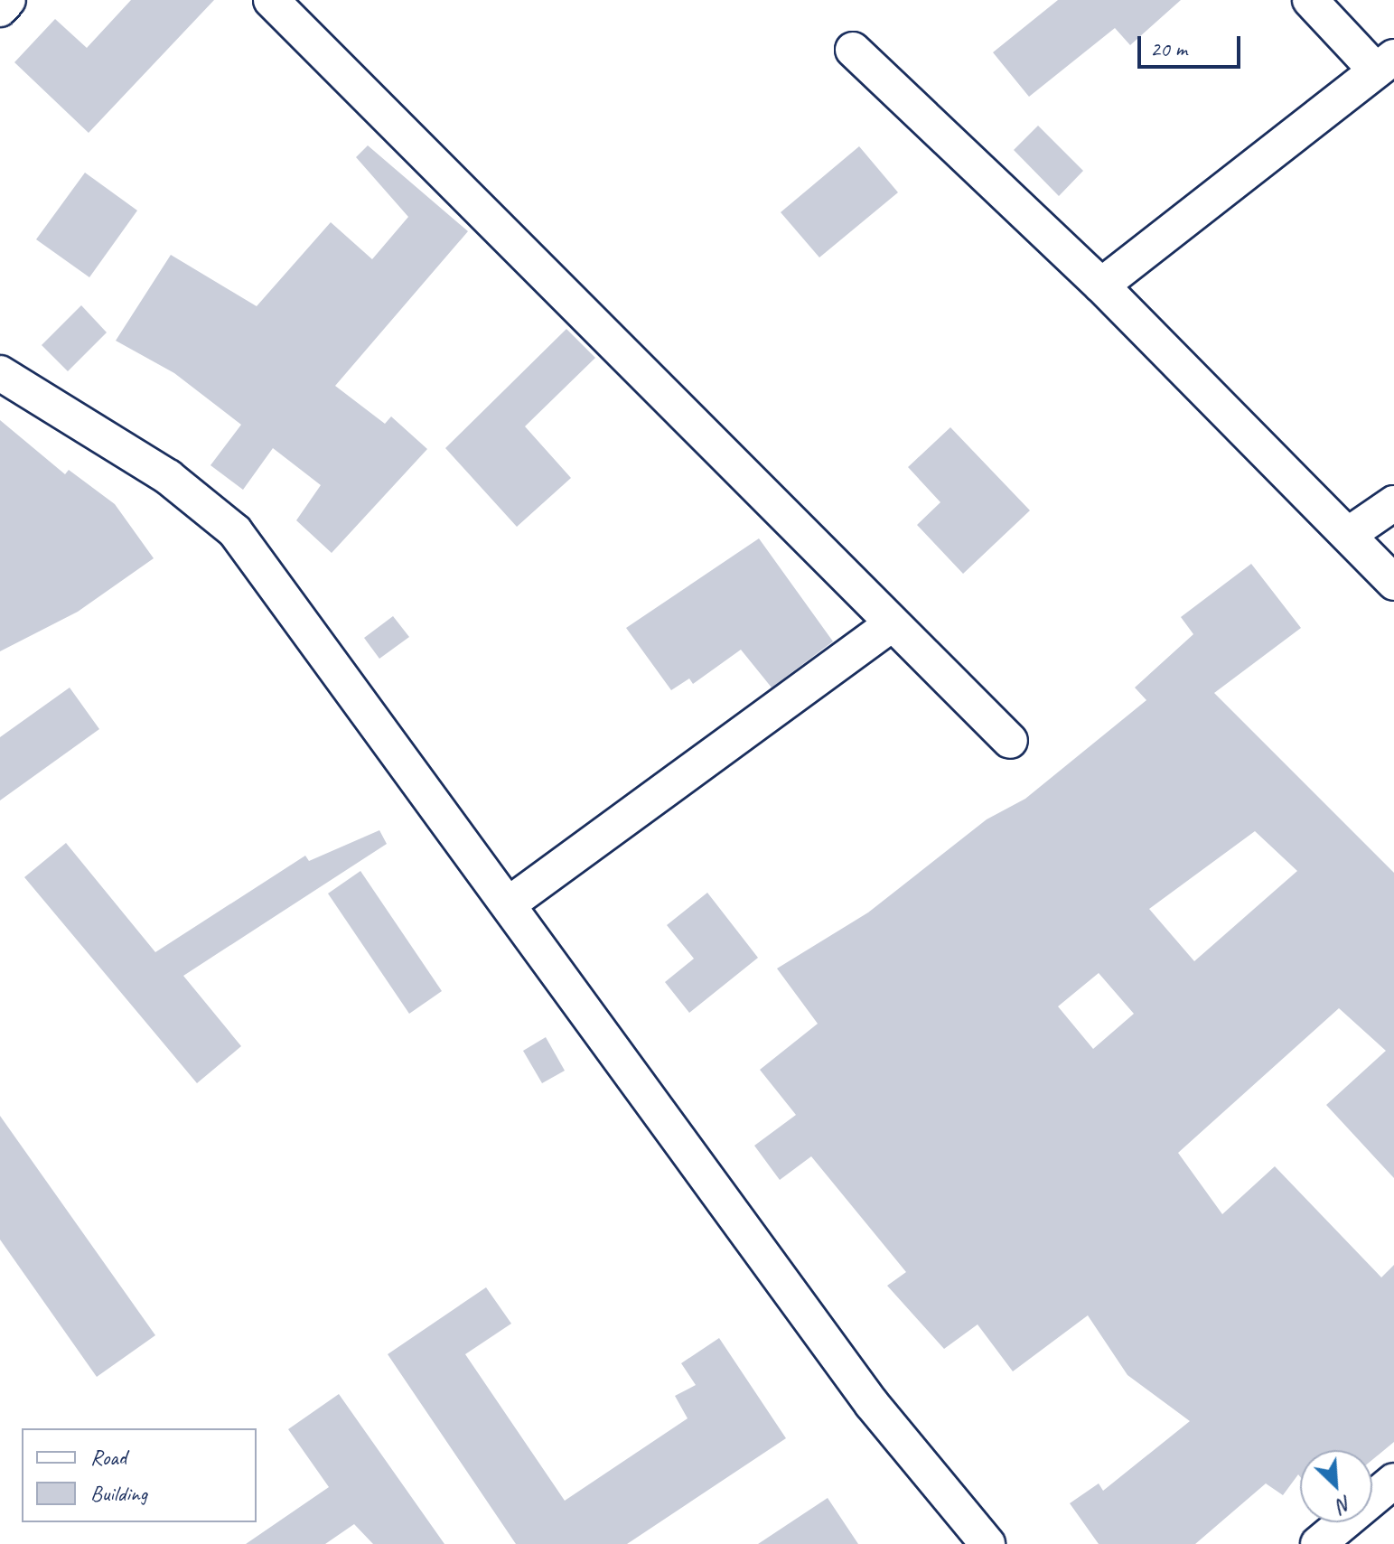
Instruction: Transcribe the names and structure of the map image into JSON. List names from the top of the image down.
{
  "legend": ["Road", "Building"],
  "scale_bar": "20 m",
  "north": "bottom right"
}
